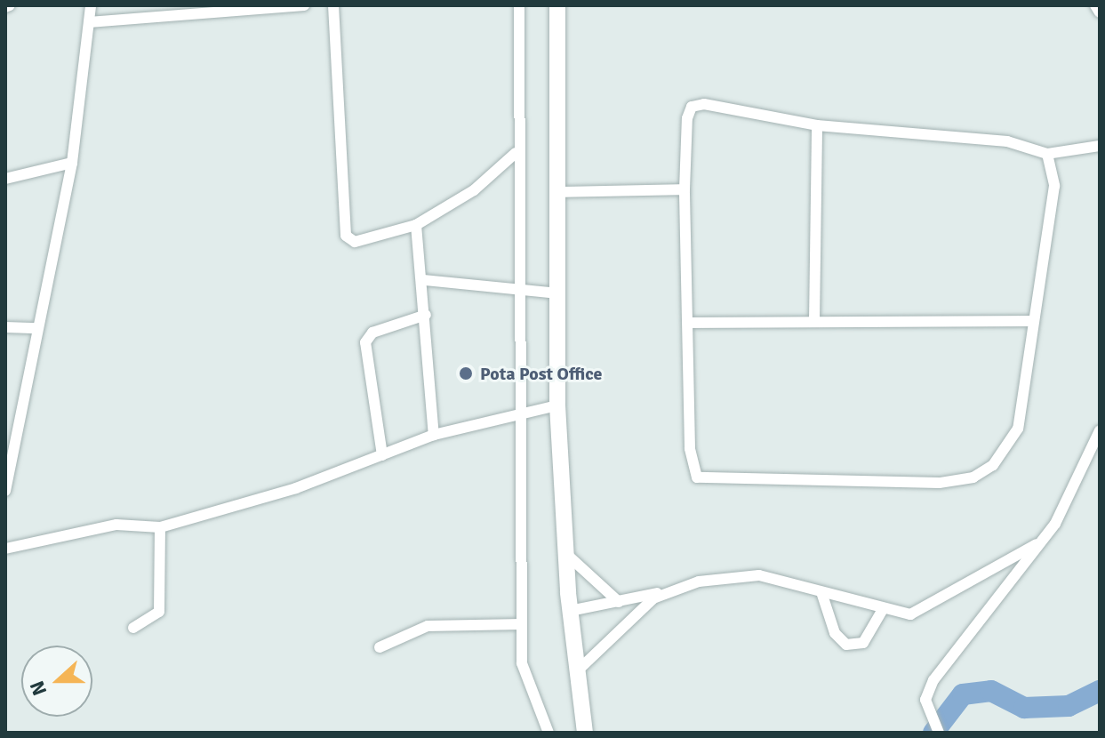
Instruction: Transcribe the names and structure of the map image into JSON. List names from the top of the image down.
{
  "places": ["Pota Post Office"],
  "north": "left"
}
